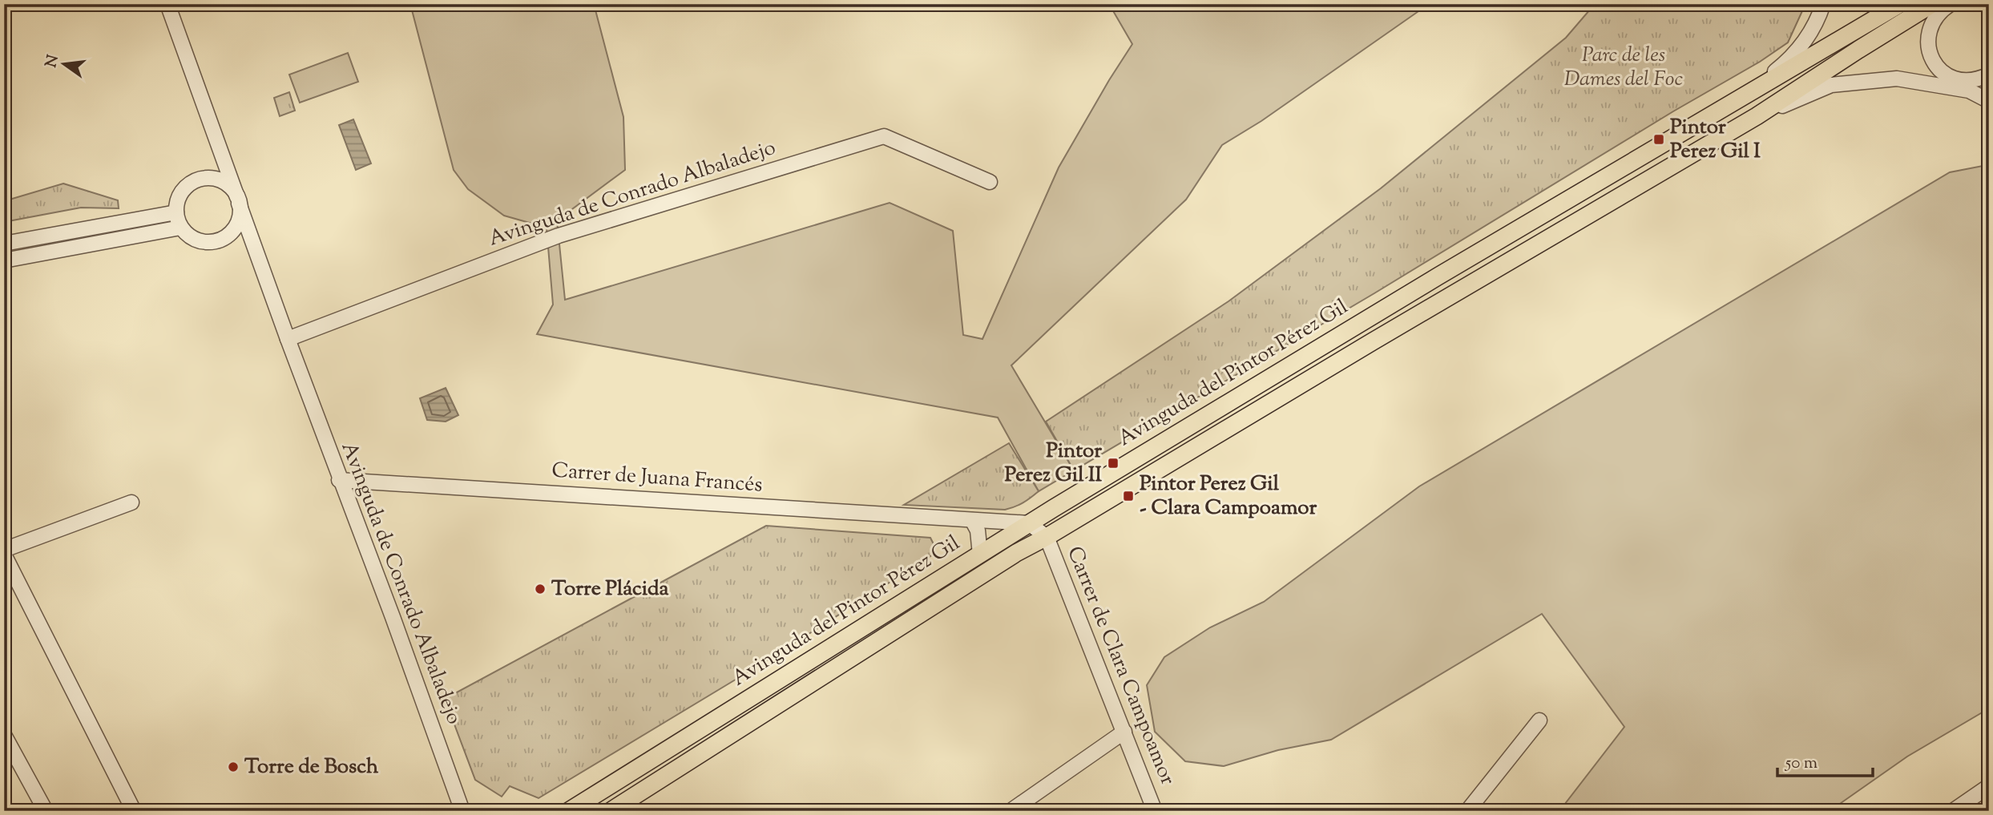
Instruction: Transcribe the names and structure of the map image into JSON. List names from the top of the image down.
{
  "streets": {
    "main road": ["Avinguda del Pintor Pérez Gil"],
    "street": ["Avinguda de Conrado Albaladejo", "Carrer de Juana Francés", "Carrer de Clara Campoamor"]
  },
  "crossings": [
    ["Avinguda de Conrado Albaladejo", "Carrer de Juana Francés"],
    ["Avinguda del Pintor Pérez Gil", "Carrer de Juana Francés"],
    ["Avinguda del Pintor Pérez Gil", "Carrer de Clara Campoamor"]
  ],
  "parks": ["Parc de les Dames del Foc"],
  "places": {
    "transit": ["Pintor Perez Gil I", "Pintor Perez Gil II", "Pintor Perez Gil - Clara Campoamor"],
    "other": ["Torre Plácida", "Torre de Bosch"]
  },
  "scale_bar": "50 m",
  "north": "left"
}
